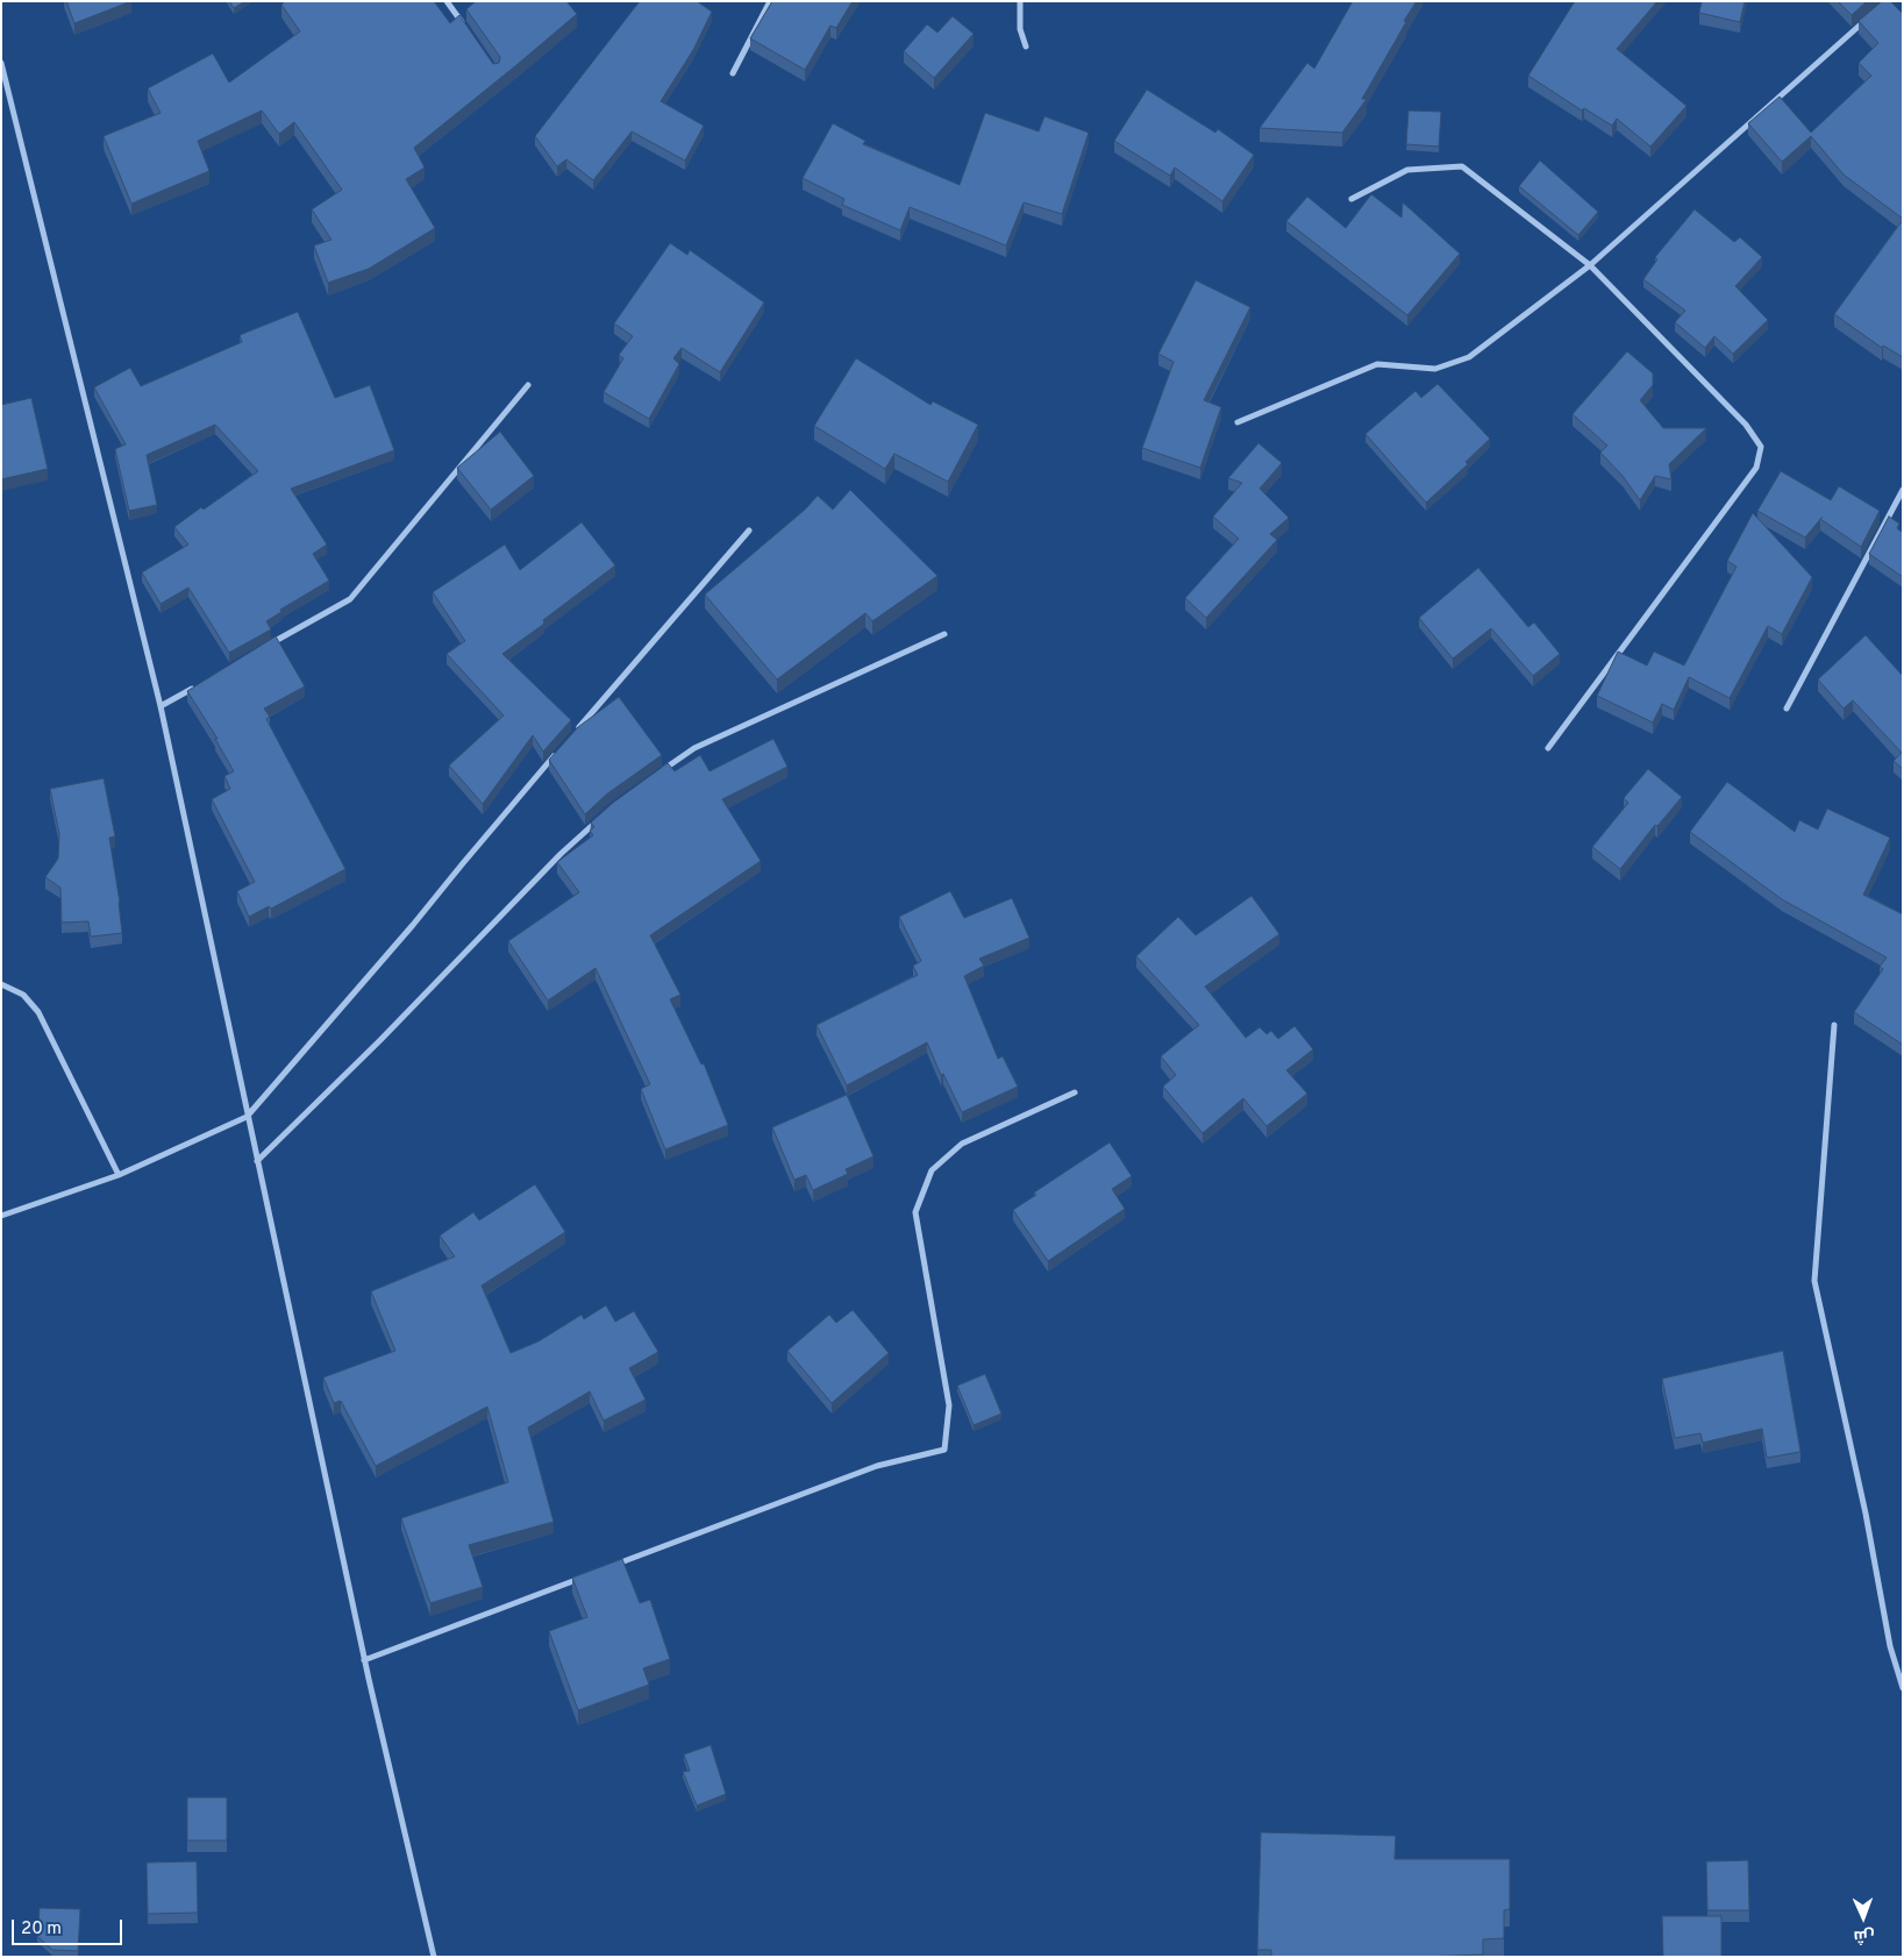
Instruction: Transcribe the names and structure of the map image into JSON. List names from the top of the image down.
{
  "scale_bar": "20 m",
  "north": "bottom"
}
